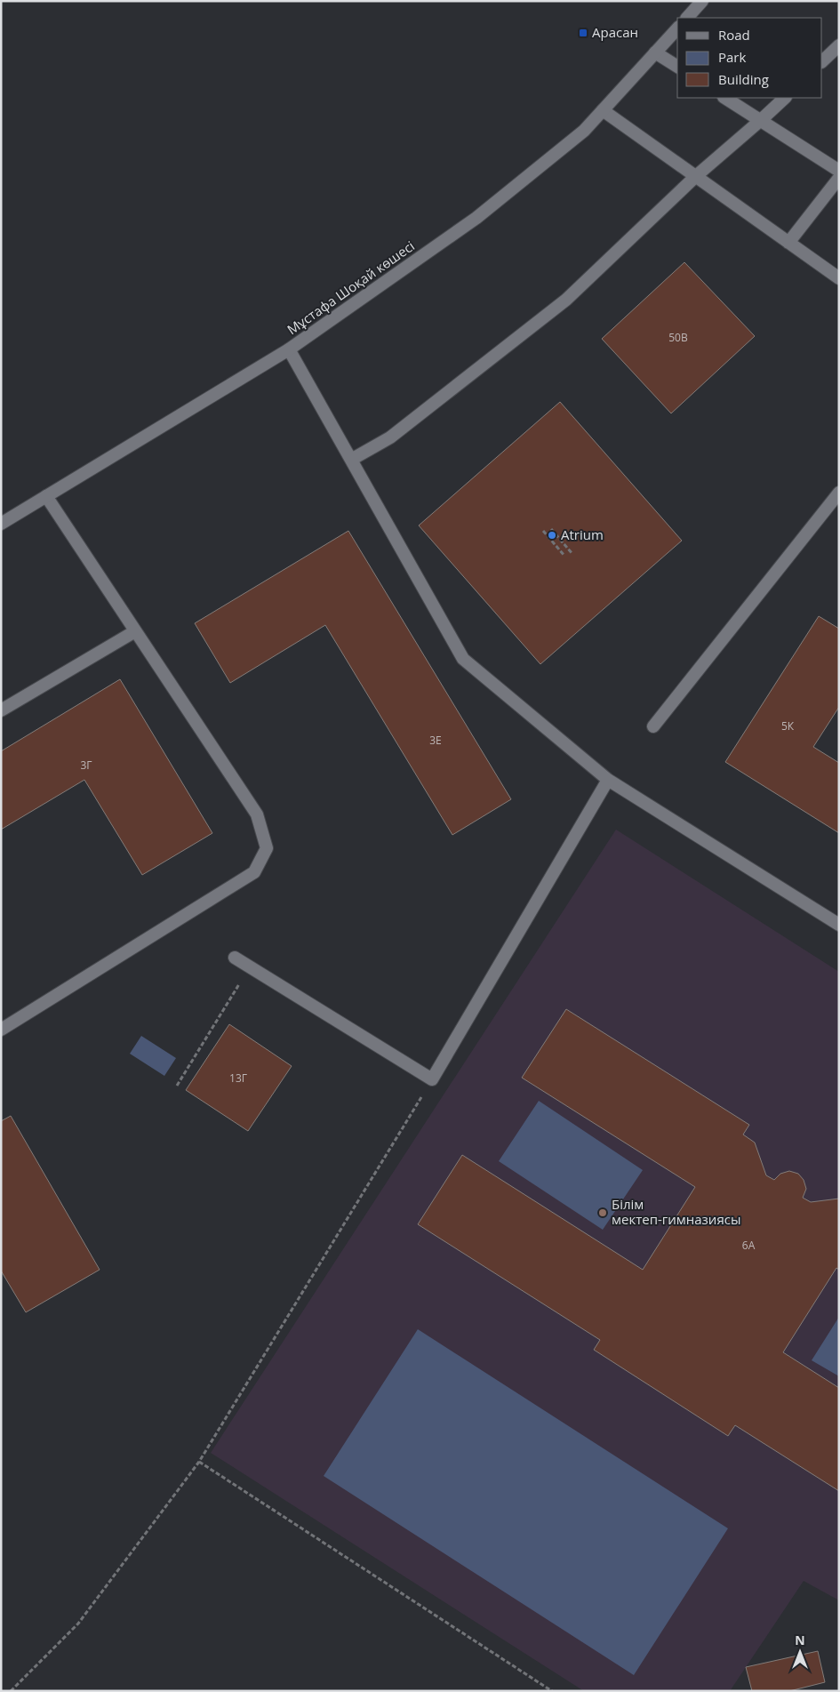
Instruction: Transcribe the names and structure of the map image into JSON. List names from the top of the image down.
{
  "streets": {
    "street": ["Мұстафа Шоқай көшесі"]
  },
  "places": {
    "transit": ["Арасан"],
    "other": ["Atrium", "Білім мектеп-гимназиясы"]
  },
  "house_numbers": [
    "50В",
    "5К",
    "3Е",
    "3Г",
    "13Г",
    "6А"
  ],
  "legend": ["Road", "Park", "Building"],
  "north": "top"
}
